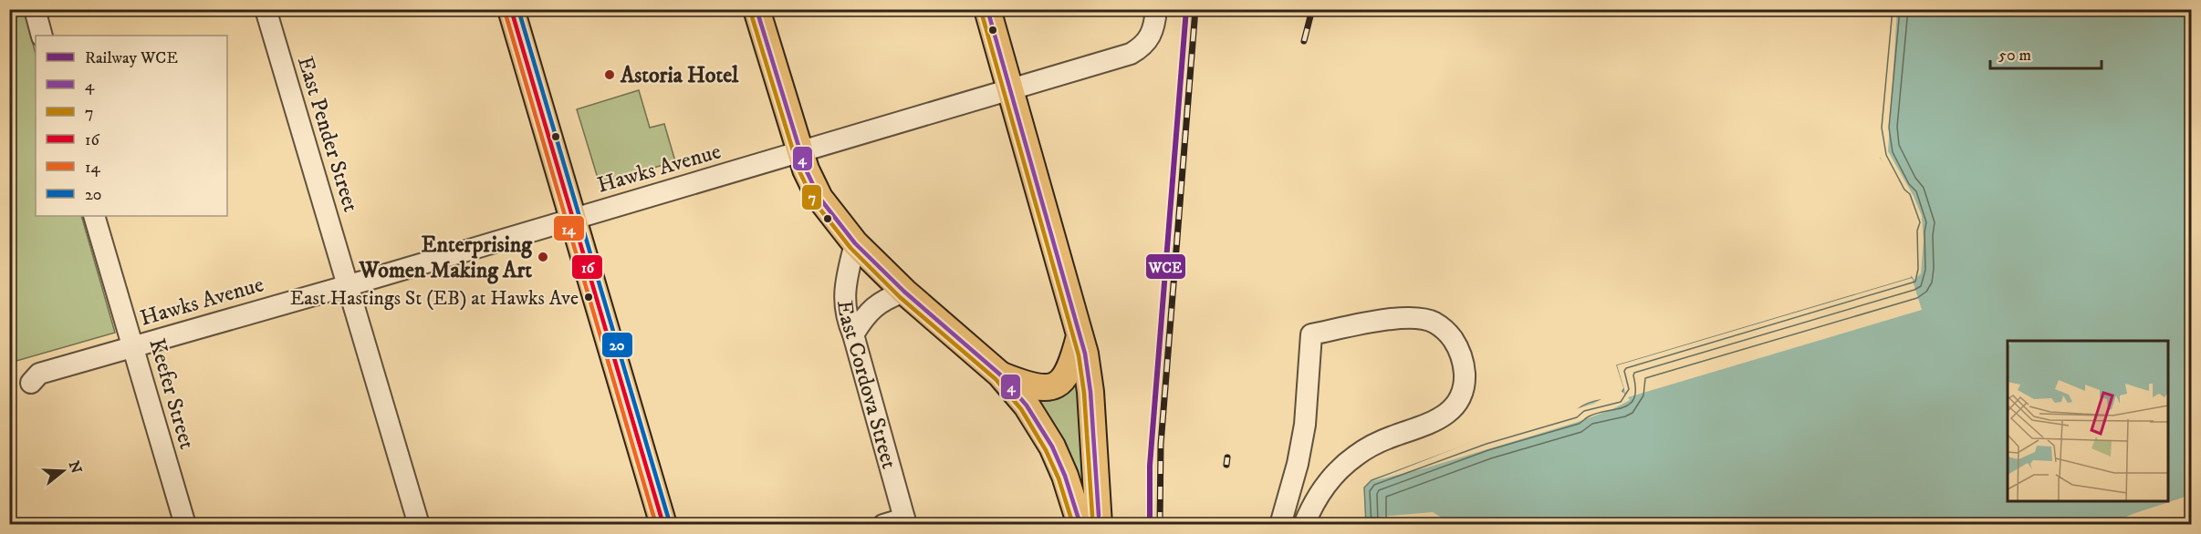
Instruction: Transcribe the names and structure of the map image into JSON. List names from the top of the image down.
{
  "streets": {
    "street": [
      "East Pender Street",
      "Hawks Avenue",
      "East Cordova Street",
      "Keefer Street"
    ]
  },
  "crossings": [
    ["East Pender Street", "Hawks Avenue"],
    ["Hawks Avenue", "Keefer Street"]
  ],
  "places": ["Astoria Hotel", "Enterprising Women Making Art", "East Hastings St (EB) at Hawks Ave"],
  "lines": [
    "rail line WCE",
    "transit line 4",
    "transit line 16",
    "transit line 20",
    "transit line 7",
    "transit line 14"
  ],
  "legend": [
    "Railway WCE",
    "4",
    "7",
    "16",
    "14",
    "20"
  ],
  "scale_bar": "50 m",
  "north": "right"
}
